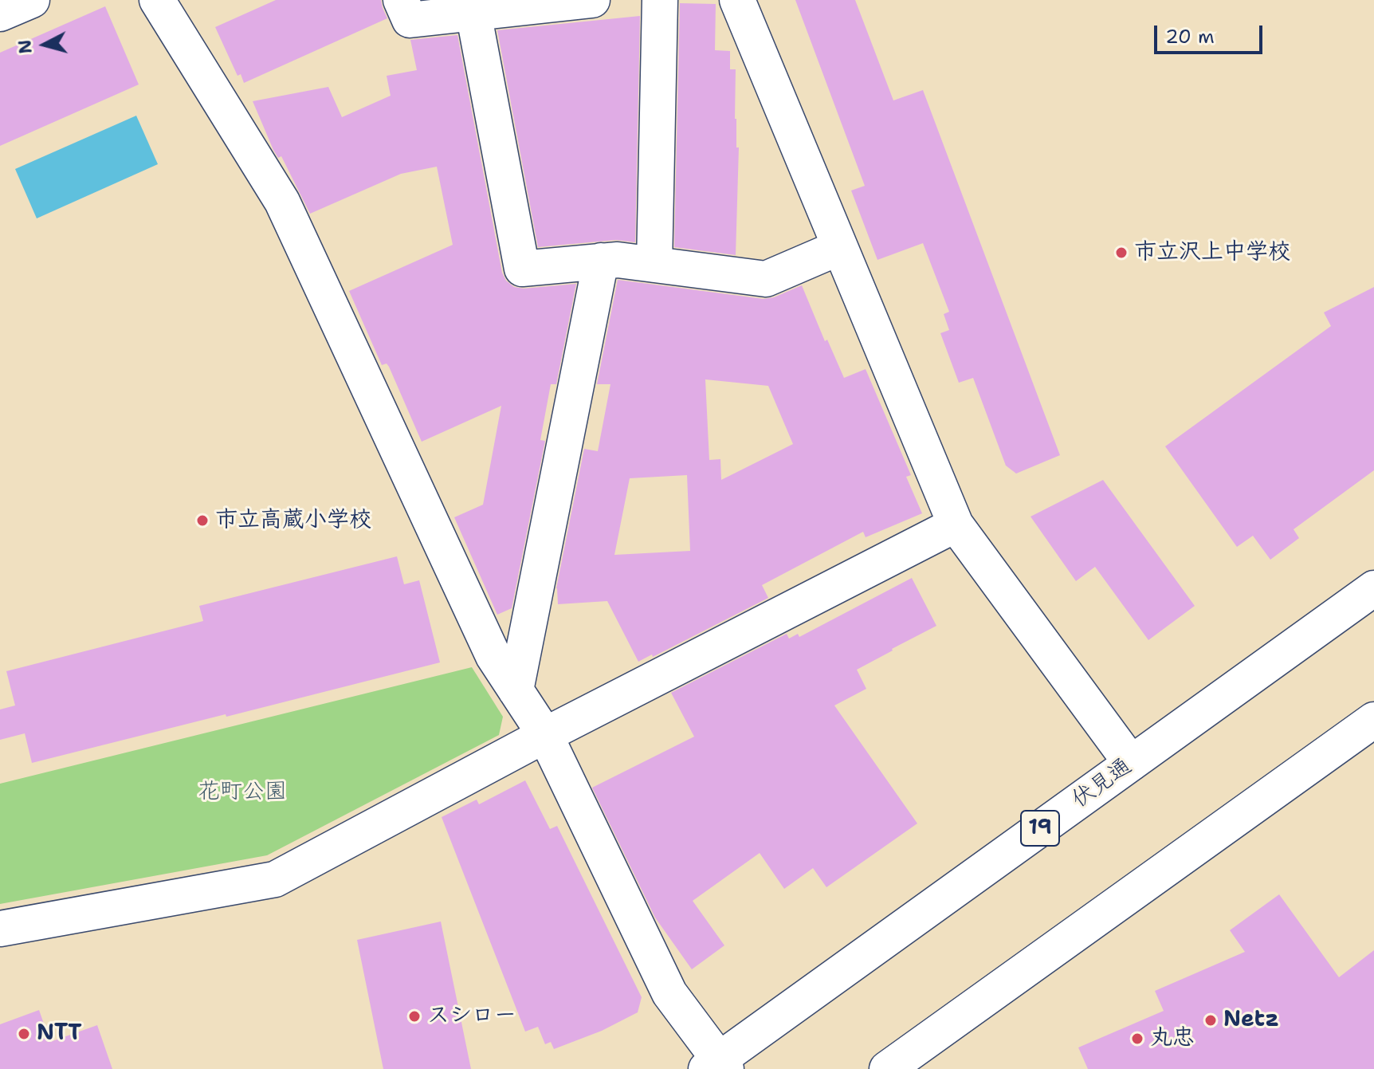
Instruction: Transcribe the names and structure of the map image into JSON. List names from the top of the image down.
{
  "streets": {
    "main road": ["伏見通", "19"]
  },
  "parks": ["花町公園"],
  "places": [
    "市立沢上中学校",
    "市立高蔵小学校",
    "スシロー",
    "Netz",
    "NTT",
    "丸忠"
  ],
  "scale_bar": "20 m",
  "north": "left"
}
